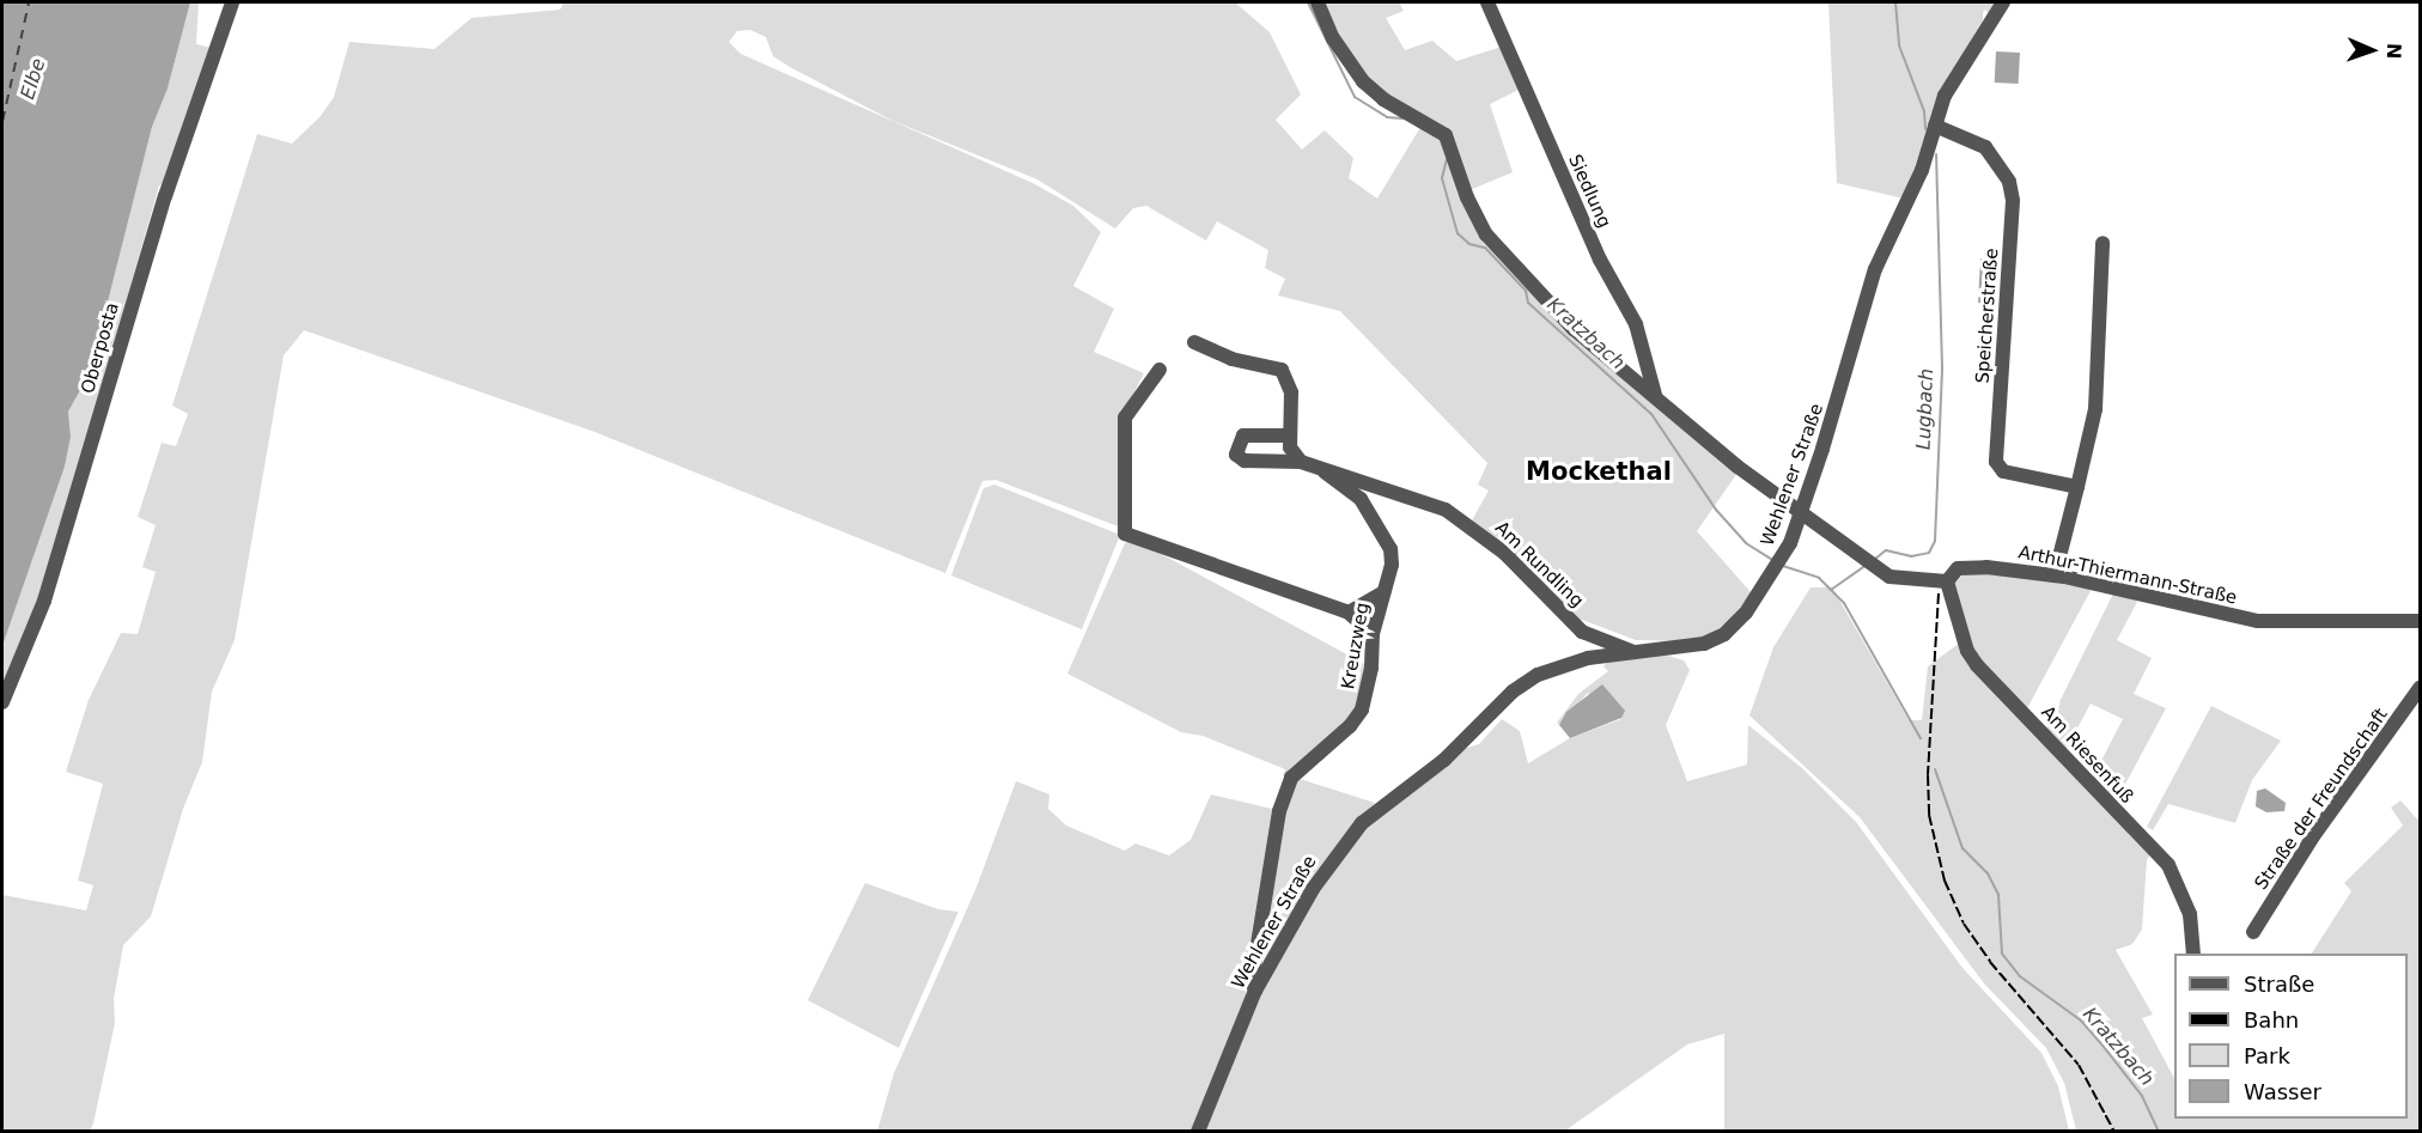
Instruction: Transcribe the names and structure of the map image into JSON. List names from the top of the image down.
{
  "streets": {
    "street": [
      "Siedlung",
      "Speicherstraße",
      "Oberposta",
      "Wehlener Straße",
      "Am Rundling",
      "Arthur-Thiermann-Straße",
      "Kreuzweg",
      "Am Riesenfuß",
      "Straße der Freundschaft"
    ]
  },
  "crossings": [
    ["Speicherstraße", "Wehlener Straße"],
    ["Wehlener Straße", "Am Rundling"],
    ["Wehlener Straße", "Kreuzweg"],
    ["Am Rundling", "Kreuzweg"],
    ["Arthur-Thiermann-Straße", "Am Riesenfuß"]
  ],
  "districts": ["Mockethal"],
  "water": ["Elbe", "Kratzbach", "Lugbach"],
  "legend": [
    "Straße",
    "Bahn",
    "Park",
    "Wasser"
  ],
  "north": "right"
}
